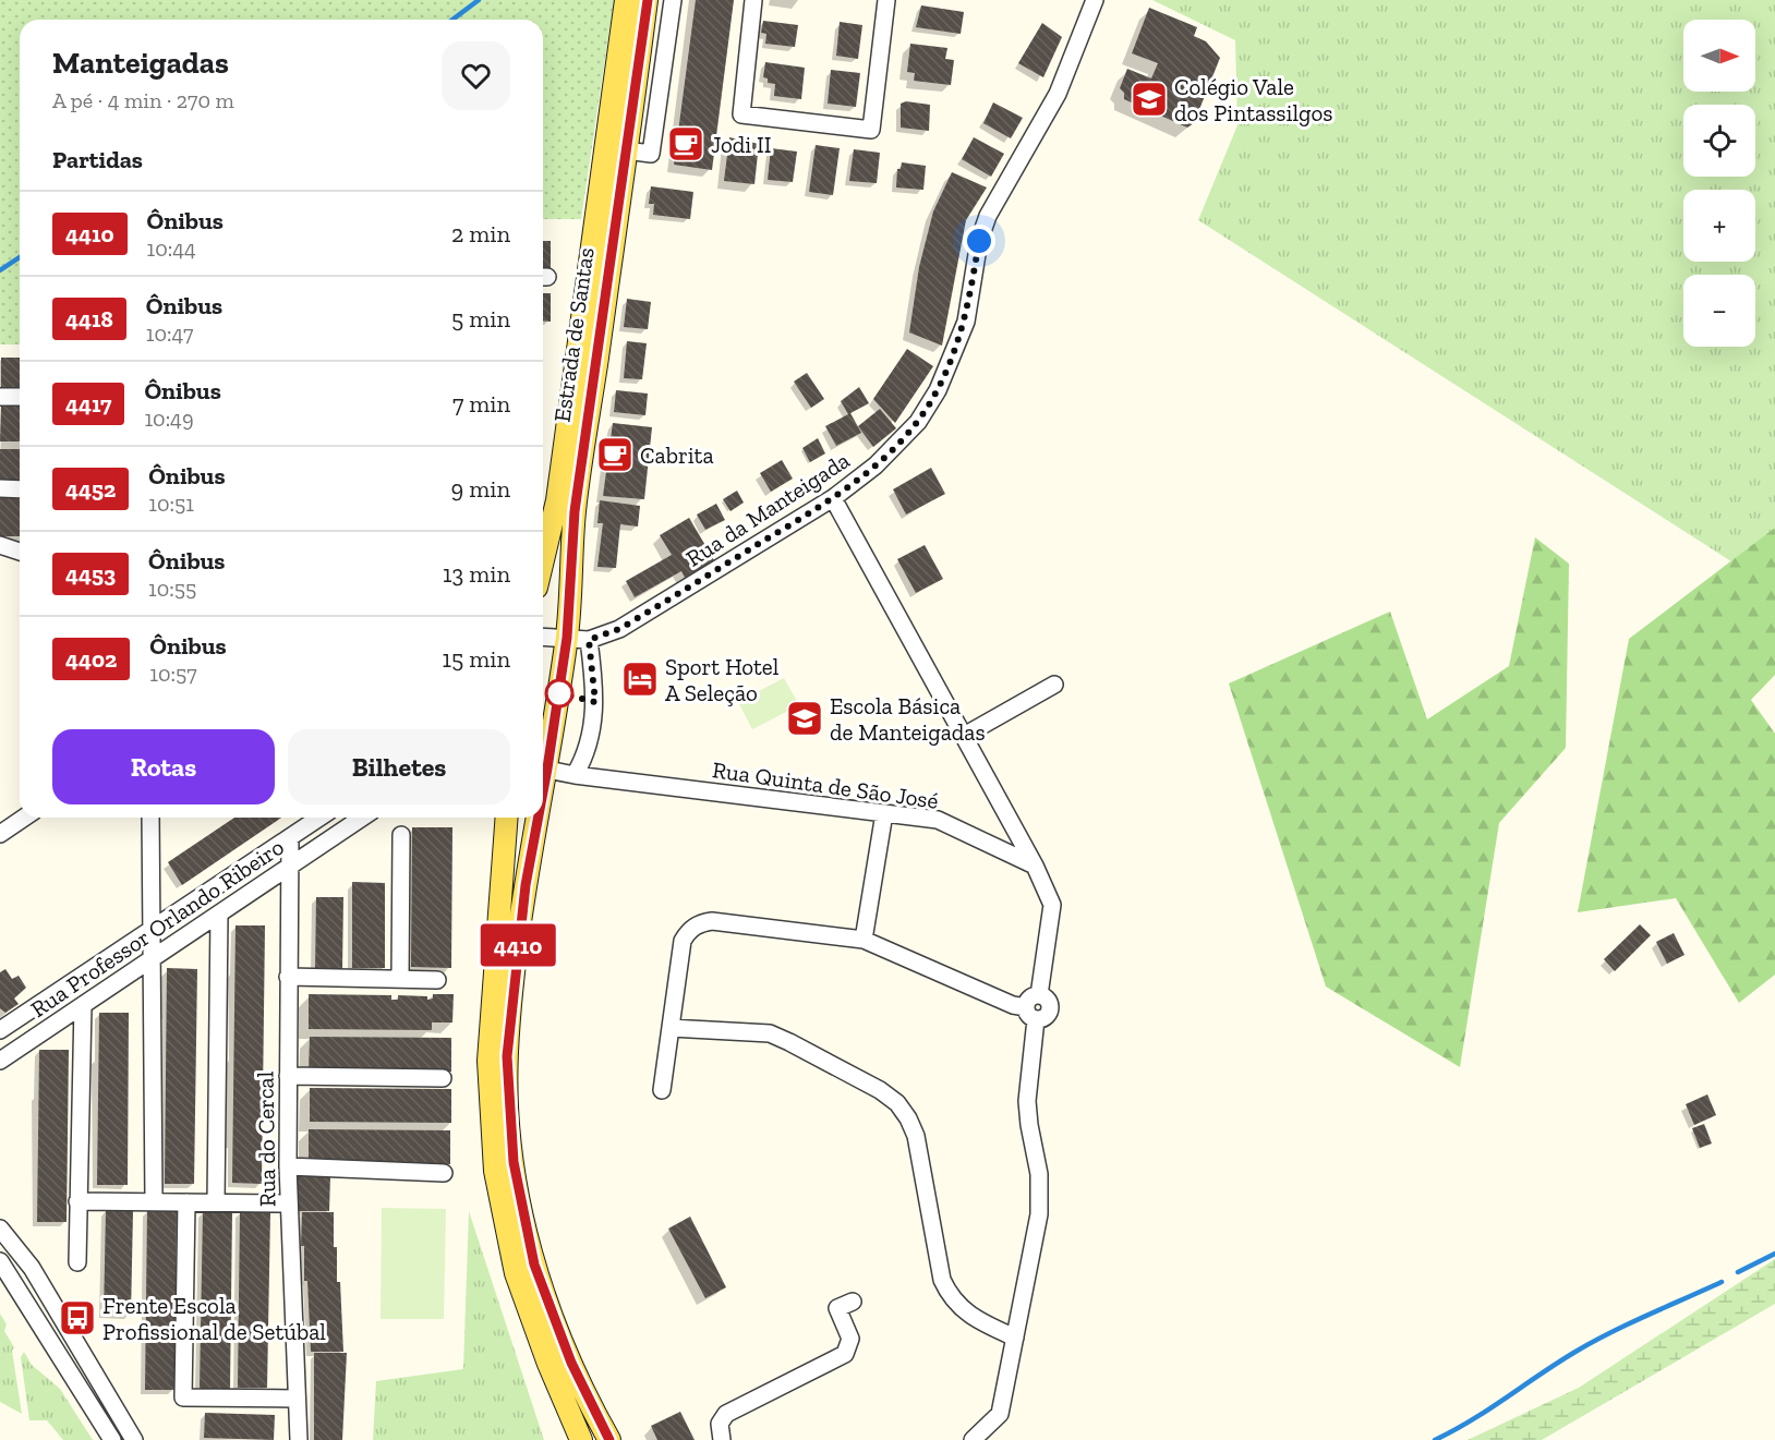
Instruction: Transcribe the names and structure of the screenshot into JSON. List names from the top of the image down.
{
  "streets": {
    "main road": ["Estrada de Santas"],
    "street": [
      "Rua da Manteigada",
      "Rua Quinta de São José",
      "Rua Professor Orlando Ribeiro",
      "Rua do Cercal"
    ]
  },
  "crossings": [
    ["Estrada de Santas", "Rua da Manteigada"],
    ["Rua Professor Orlando Ribeiro", "Rua do Cercal"]
  ],
  "places": {
    "school or university": ["Colégio Vale dos Pintassilgos", "Escola Básica de Manteigadas"],
    "cafe": ["Jodi II", "Cabrita"],
    "hotel": ["Sport Hotel A Seleção"],
    "bus stop": ["Frente Escola Profissional de Setúbal"]
  },
  "lines": ["bus line 4410"],
  "north": "right",
  "page": {
    "on_map": "4410",
    "map_buttons": ["+", "−"],
    "heading": [
      ["Manteigadas", "A pé · 4 min · 270 m"],
      "Partidas"
    ],
    "list": [
      {
        "mark": "4410",
        "name": "Ônibus",
        "note": "10:44",
        "value": "2 min"
      },
      {
        "mark": "4418",
        "name": "Ônibus",
        "note": "10:47",
        "value": "5 min"
      },
      {
        "mark": "4417",
        "name": "Ônibus",
        "note": "10:49",
        "value": "7 min"
      },
      {
        "mark": "4452",
        "name": "Ônibus",
        "note": "10:51",
        "value": "9 min"
      },
      {
        "mark": "4453",
        "name": "Ônibus",
        "note": "10:55",
        "value": "13 min"
      },
      {
        "mark": "4402",
        "name": "Ônibus",
        "note": "10:57",
        "value": "15 min"
      }
    ],
    "buttons": ["Rotas", "Bilhetes"]
  }
}
